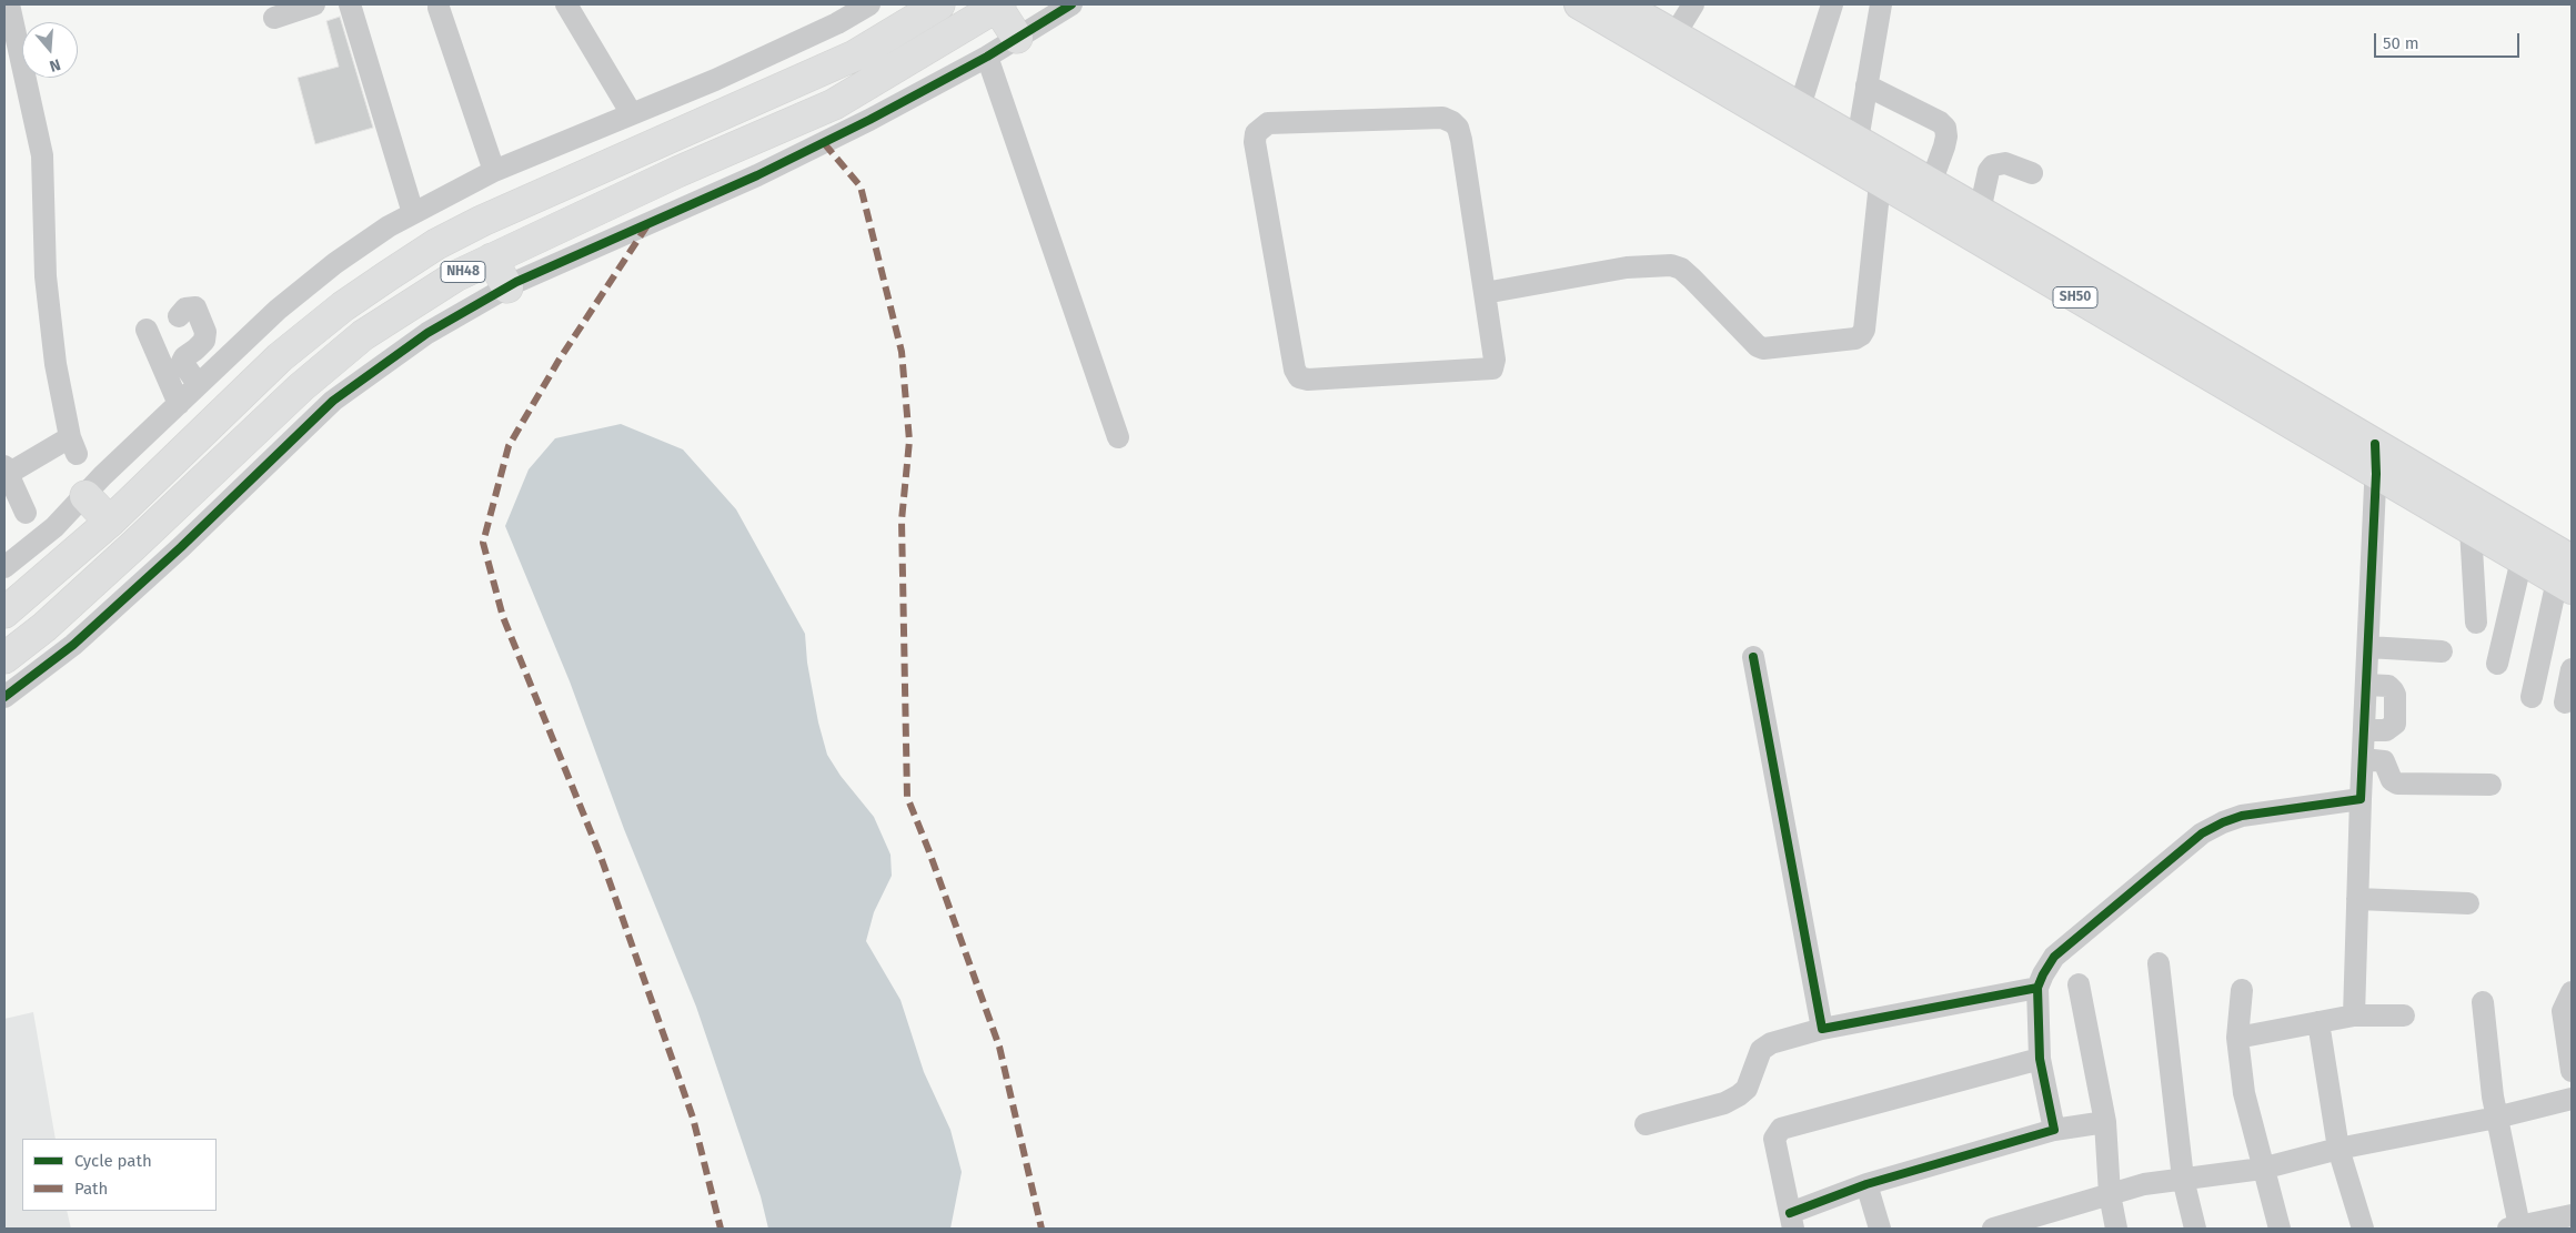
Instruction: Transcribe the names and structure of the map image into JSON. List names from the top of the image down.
{
  "streets": {
    "highway": ["NH48"],
    "main road": ["SH50"]
  },
  "legend": ["Cycle path", "Path"],
  "scale_bar": "50 m",
  "north": "bottom"
}
